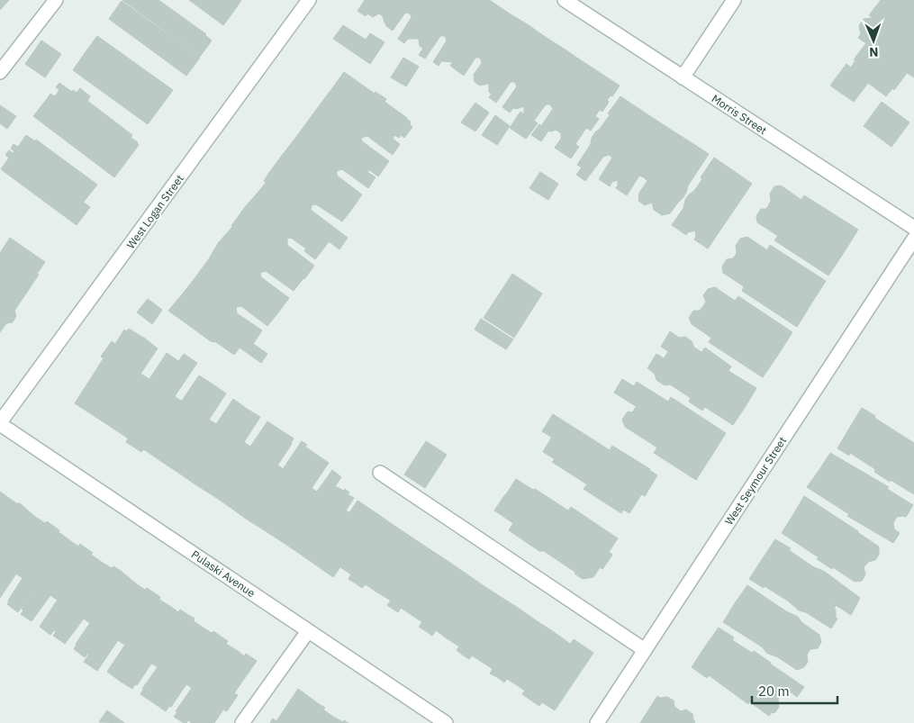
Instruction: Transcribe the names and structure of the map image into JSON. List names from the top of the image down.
{
  "streets": {
    "street": [
      "Morris Street",
      "West Logan Street",
      "West Seymour Street",
      "Pulaski Avenue"
    ]
  },
  "crossings": [
    ["West Logan Street", "Pulaski Avenue"]
  ],
  "scale_bar": "20 m",
  "north": "bottom"
}
